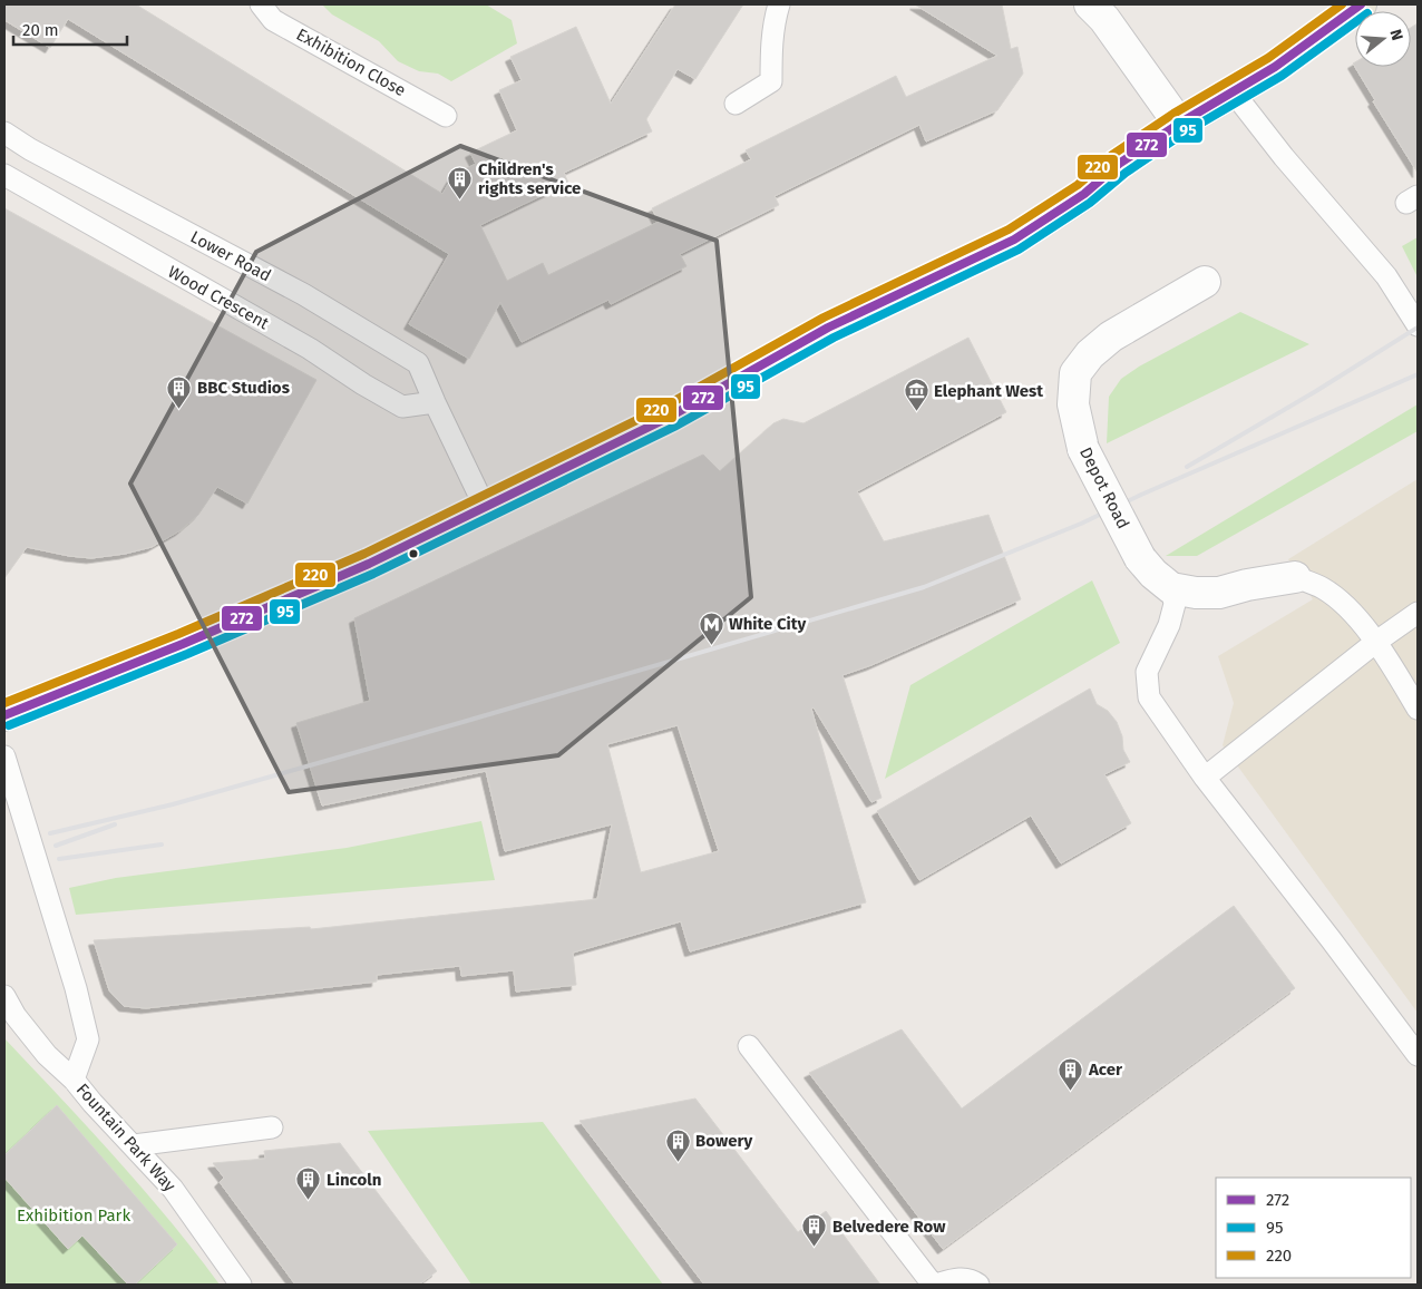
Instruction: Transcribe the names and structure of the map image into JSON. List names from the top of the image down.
{
  "streets": {
    "street": ["Depot Road"],
    "lane": [
      "Exhibition Close",
      "Lower Road",
      "Wood Crescent",
      "Fountain Park Way"
    ]
  },
  "crossings": [
    ["Lower Road", "Wood Crescent"]
  ],
  "parks": ["Exhibition Park"],
  "places": {
    "building": [
      "Children's rights service",
      "BBC Studios",
      "Acer",
      "Bowery",
      "Lincoln",
      "Belvedere Row"
    ],
    "museum": ["Elephant West"],
    "metro station": ["White City"]
  },
  "lines": ["transit line 272", "transit line 220", "transit line 95"],
  "legend": ["272", "95", "220"],
  "scale_bar": "20 m",
  "north": "right"
}
